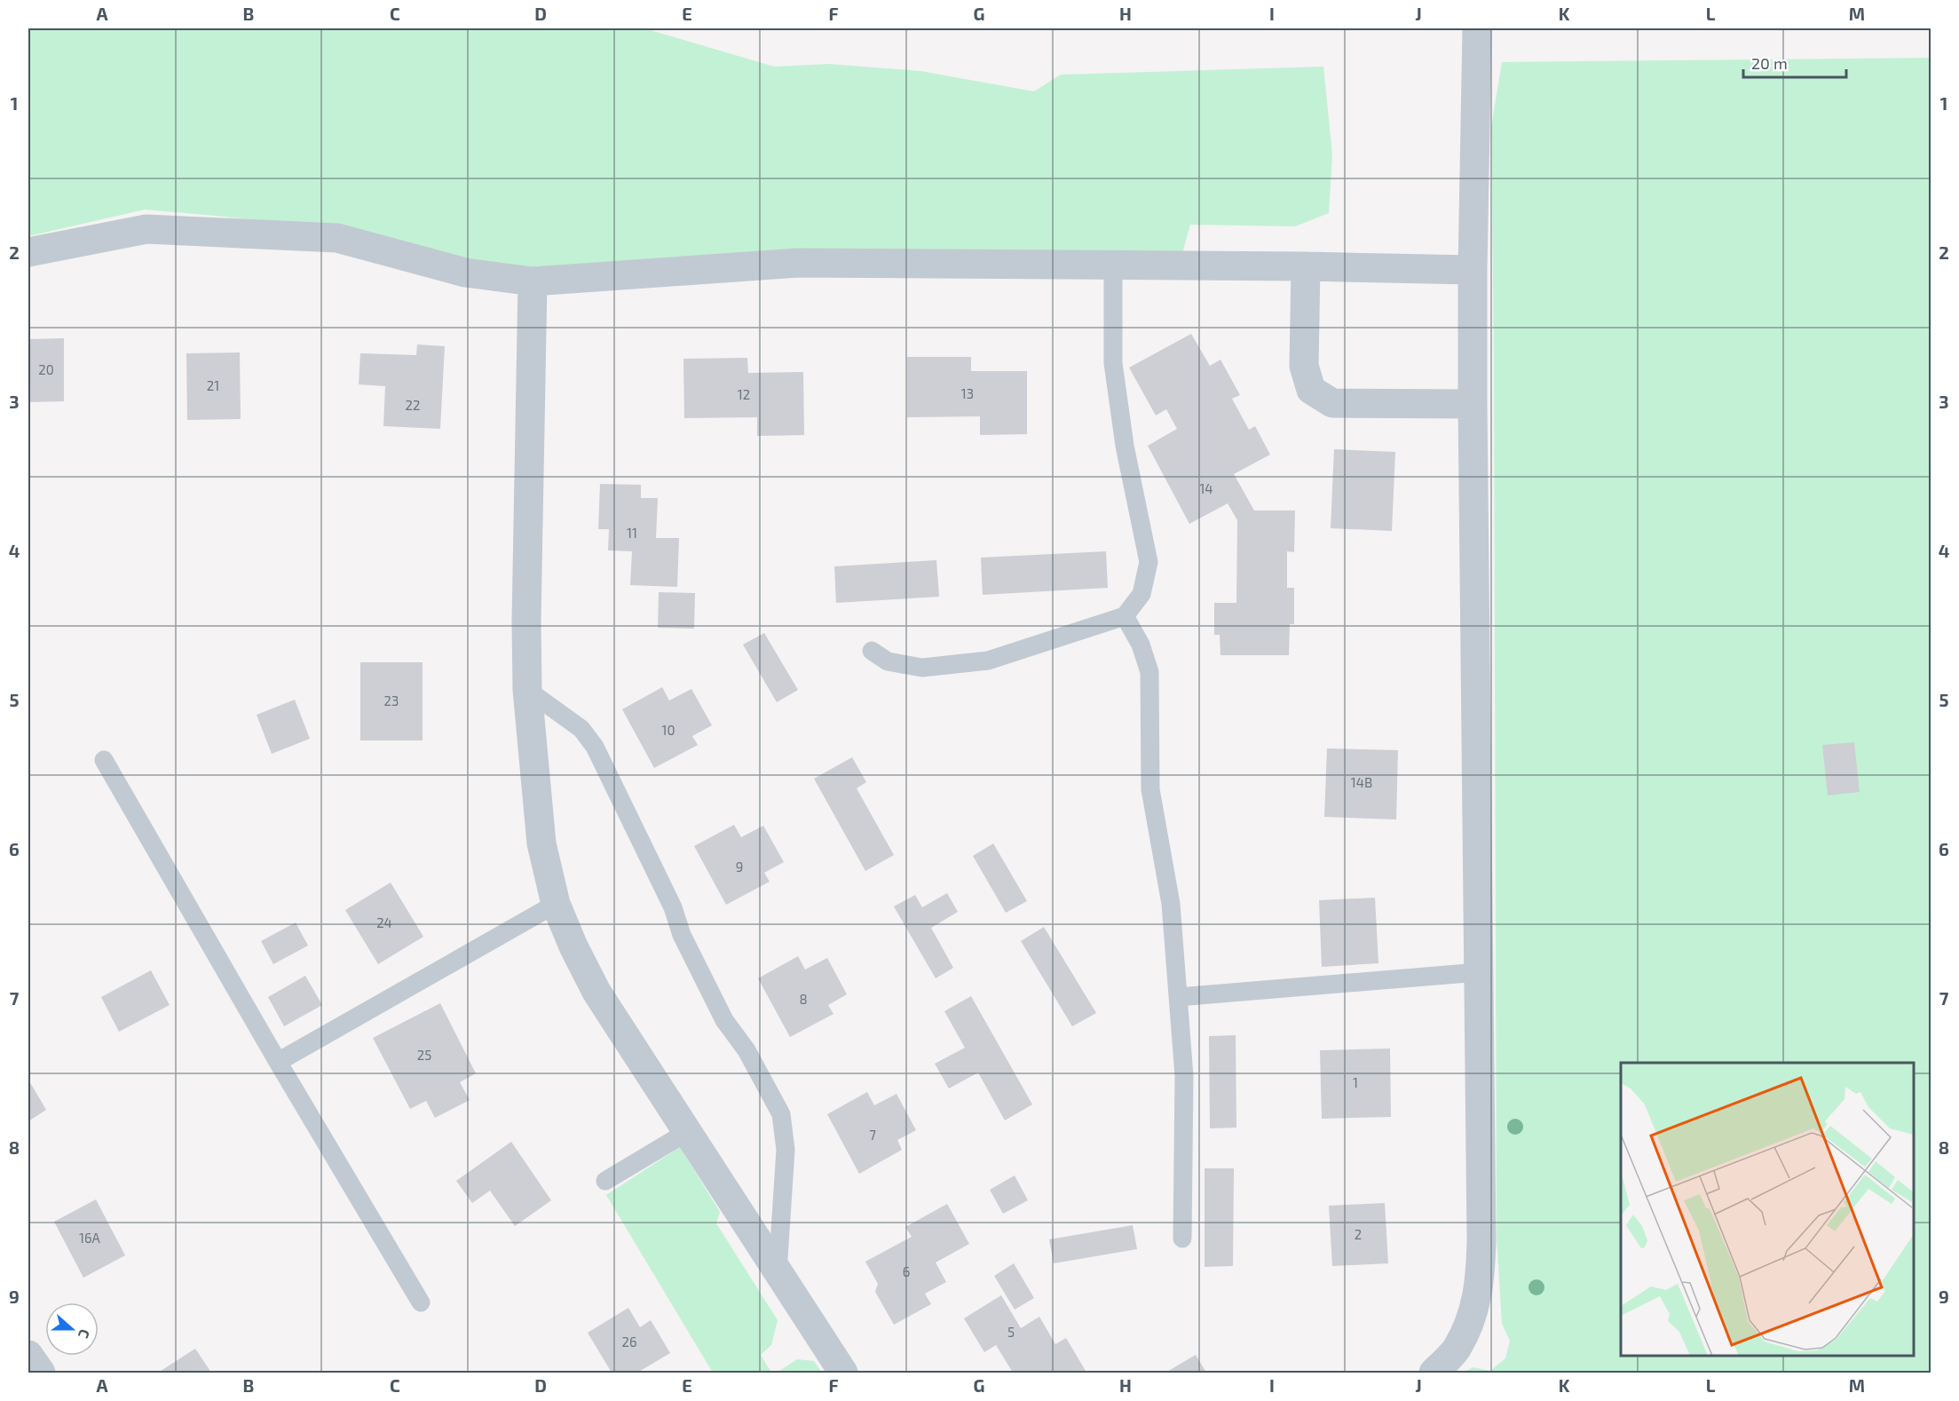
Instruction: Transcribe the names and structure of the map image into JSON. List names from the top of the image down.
{
  "house_numbers": [
    "20",
    "21",
    "13",
    "12",
    "22",
    "14",
    "11",
    "23",
    "10",
    "14В",
    "9",
    "24",
    "8",
    "25",
    "1",
    "7",
    "2",
    "16А",
    "6",
    "5",
    "26"
  ],
  "scale_bar": "20 m",
  "north": "right",
  "grid": {
    "columns": [
      "A",
      "B",
      "C",
      "D",
      "E",
      "F",
      "G",
      "H",
      "I",
      "J",
      "K",
      "L",
      "M"
    ],
    "rows": [
      "1",
      "2",
      "3",
      "4",
      "5",
      "6",
      "7",
      "8",
      "9"
    ]
  }
}
